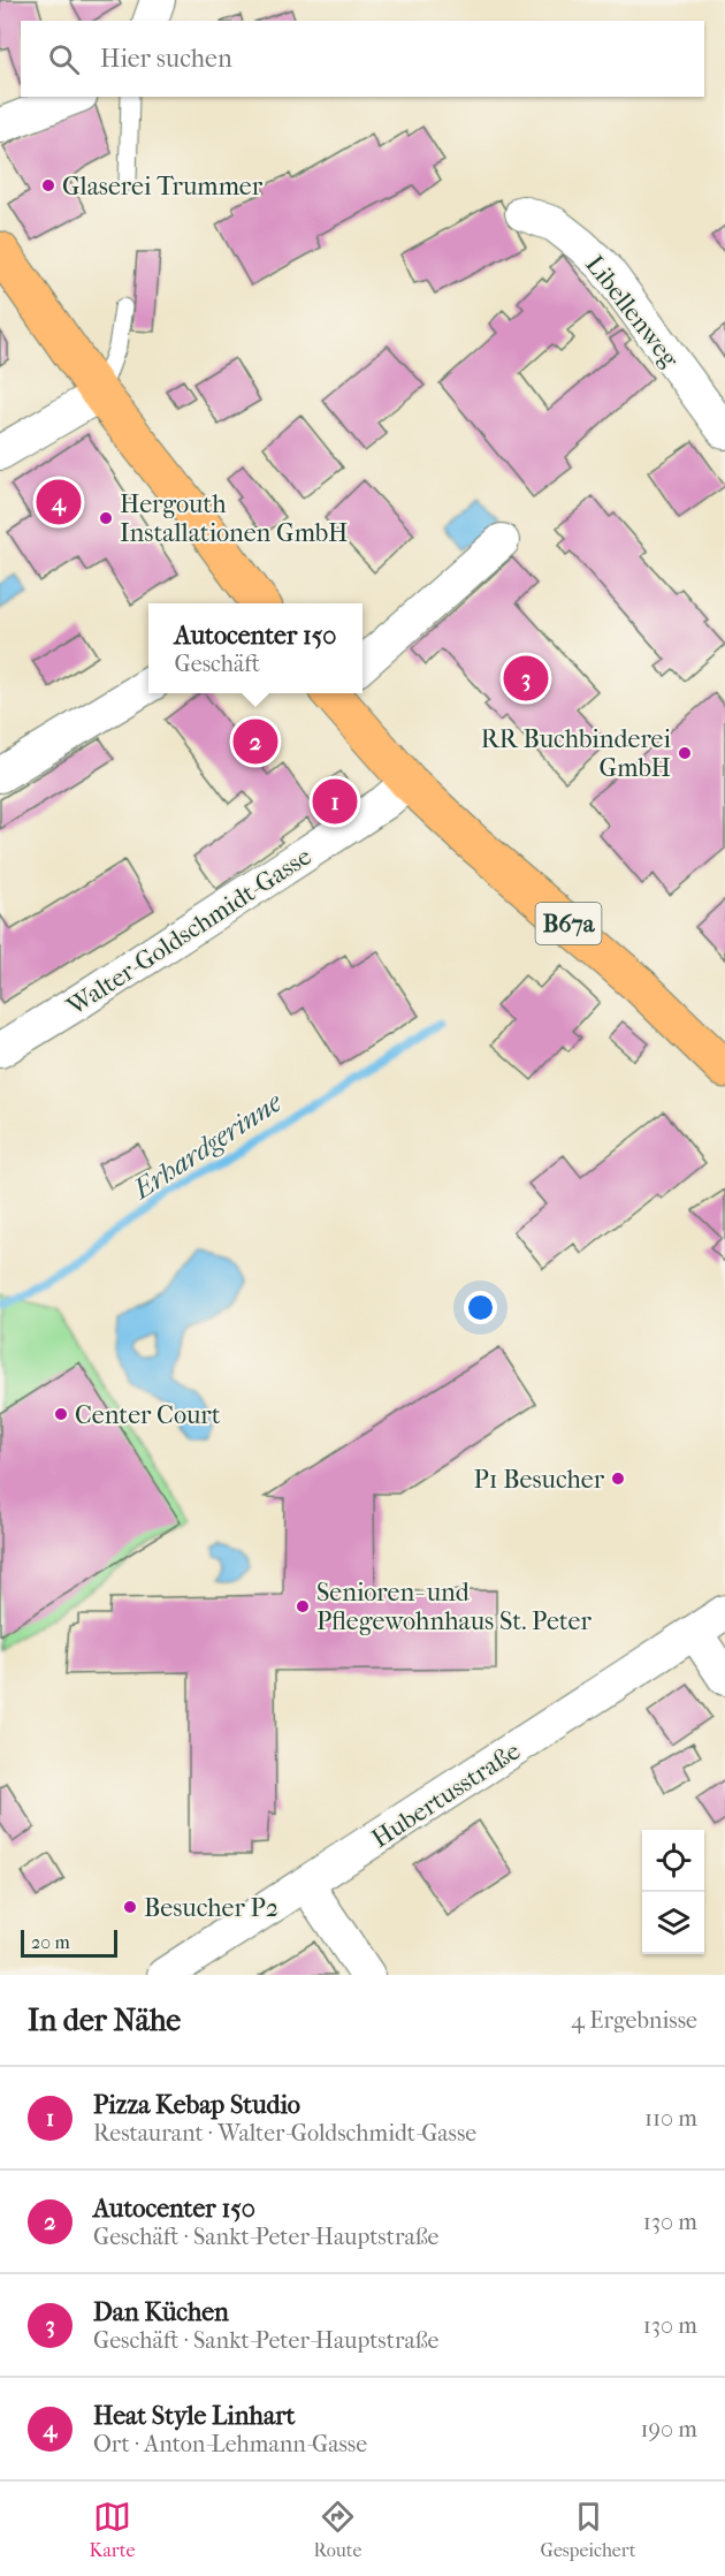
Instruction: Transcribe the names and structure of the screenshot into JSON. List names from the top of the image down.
{
  "streets": {
    "main road": ["B67a"],
    "street": ["Libellenweg", "Walter-Goldschmidt-Gasse", "Hubertusstraße"]
  },
  "crossings": [
    ["B67a", "Walter-Goldschmidt-Gasse"]
  ],
  "water": ["Erhardgerinne"],
  "places": [
    "Glaserei Trummer",
    "Hergouth Installationen GmbH",
    "RR Buchbinderei GmbH",
    "Center Court",
    "P1 Besucher",
    "Senioren- und Pflegewohnhaus St. Peter",
    "Besucher P2"
  ],
  "scale_bar": "20 m",
  "page": {
    "search": "Hier suchen",
    "pins": [
      "4",
      "3",
      "2",
      "1"
    ],
    "popup": ["Autocenter 150", "Geschäft"],
    "scale": "20 m",
    "heading": ["In der Nähe", "4 Ergebnisse"],
    "list": [
      {
        "mark": "1",
        "name": "Pizza Kebap Studio",
        "note": "Restaurant · Walter-Goldschmidt-Gasse",
        "value": "110 m"
      },
      {
        "mark": "2",
        "name": "Autocenter 150",
        "note": "Geschäft · Sankt-Peter-Hauptstraße",
        "value": "130 m"
      },
      {
        "mark": "3",
        "name": "Dan Küchen",
        "note": "Geschäft · Sankt-Peter-Hauptstraße",
        "value": "130 m"
      },
      {
        "mark": "4",
        "name": "Heat Style Linhart",
        "note": "Ort · Anton-Lehmann-Gasse",
        "value": "190 m"
      }
    ],
    "nav": ["Karte", "Route", "Gespeichert"]
  }
}
